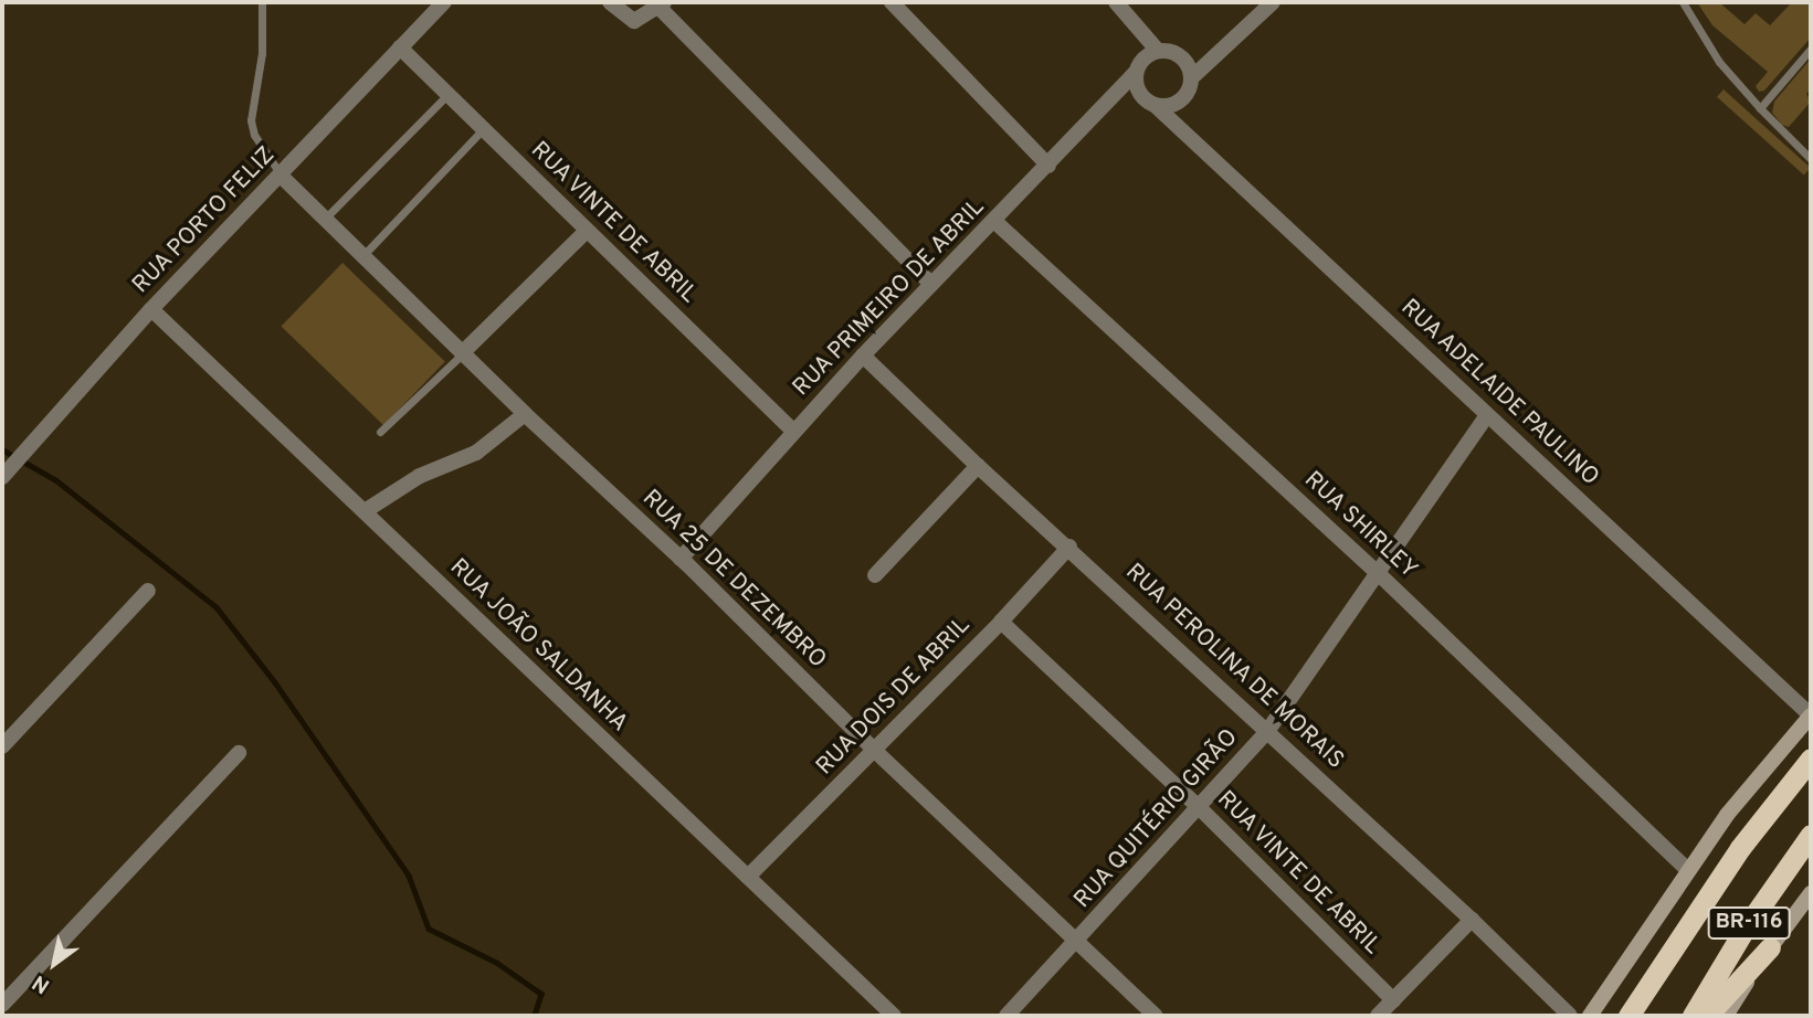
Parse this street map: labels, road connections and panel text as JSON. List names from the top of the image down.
{
  "streets": {
    "highway": ["BR-116"],
    "street": [
      "RUA PORTO FELIZ",
      "RUA VINTE DE ABRIL",
      "RUA PRIMEIRO DE ABRIL",
      "RUA ADELAIDE PAULINO",
      "RUA SHIRLEY",
      "RUA 25 DE DEZEMBRO",
      "RUA JOÃO SALDANHA",
      "RUA PEROLINA DE MORAIS",
      "RUA DOIS DE ABRIL",
      "RUA QUITÉRIO GIRÃO"
    ]
  },
  "crossings": [
    ["RUA PORTO FELIZ", "RUA VINTE DE ABRIL"],
    ["RUA PORTO FELIZ", "RUA 25 DE DEZEMBRO"],
    ["RUA PORTO FELIZ", "RUA JOÃO SALDANHA"],
    ["RUA VINTE DE ABRIL", "RUA PRIMEIRO DE ABRIL"],
    ["RUA VINTE DE ABRIL", "RUA DOIS DE ABRIL"],
    ["RUA VINTE DE ABRIL", "RUA QUITÉRIO GIRÃO"],
    ["RUA PRIMEIRO DE ABRIL", "RUA ADELAIDE PAULINO"],
    ["RUA PRIMEIRO DE ABRIL", "RUA SHIRLEY"],
    ["RUA PRIMEIRO DE ABRIL", "RUA 25 DE DEZEMBRO"],
    ["RUA PRIMEIRO DE ABRIL", "RUA PEROLINA DE MORAIS"],
    ["RUA ADELAIDE PAULINO", "RUA QUITÉRIO GIRÃO"],
    ["RUA SHIRLEY", "RUA QUITÉRIO GIRÃO"],
    ["RUA 25 DE DEZEMBRO", "RUA DOIS DE ABRIL"],
    ["RUA 25 DE DEZEMBRO", "RUA QUITÉRIO GIRÃO"],
    ["RUA JOÃO SALDANHA", "RUA DOIS DE ABRIL"],
    ["RUA PEROLINA DE MORAIS", "RUA DOIS DE ABRIL"],
    ["RUA PEROLINA DE MORAIS", "RUA QUITÉRIO GIRÃO"]
  ],
  "north": "bottom left"
}
